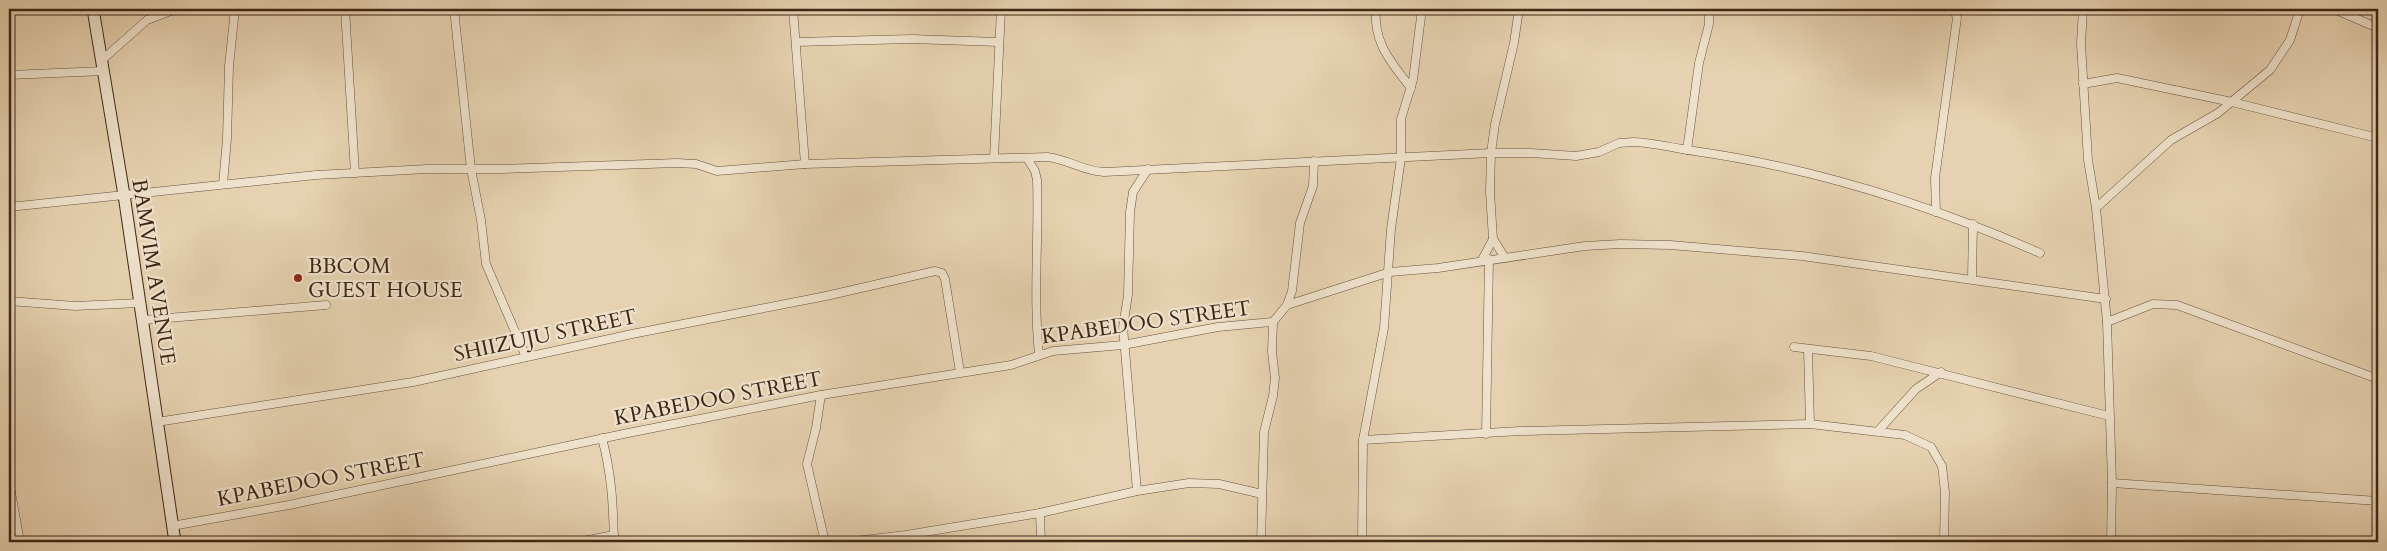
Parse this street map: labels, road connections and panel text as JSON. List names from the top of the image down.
{
  "streets": {
    "street": ["BAMVIM AVENUE", "KPABEDOO STREET", "SHIIZUJU STREET"]
  },
  "crossings": [
    ["BAMVIM AVENUE", "KPABEDOO STREET"],
    ["BAMVIM AVENUE", "SHIIZUJU STREET"],
    ["KPABEDOO STREET", "SHIIZUJU STREET"]
  ],
  "places": ["BBCOM GUEST HOUSE"]
}
